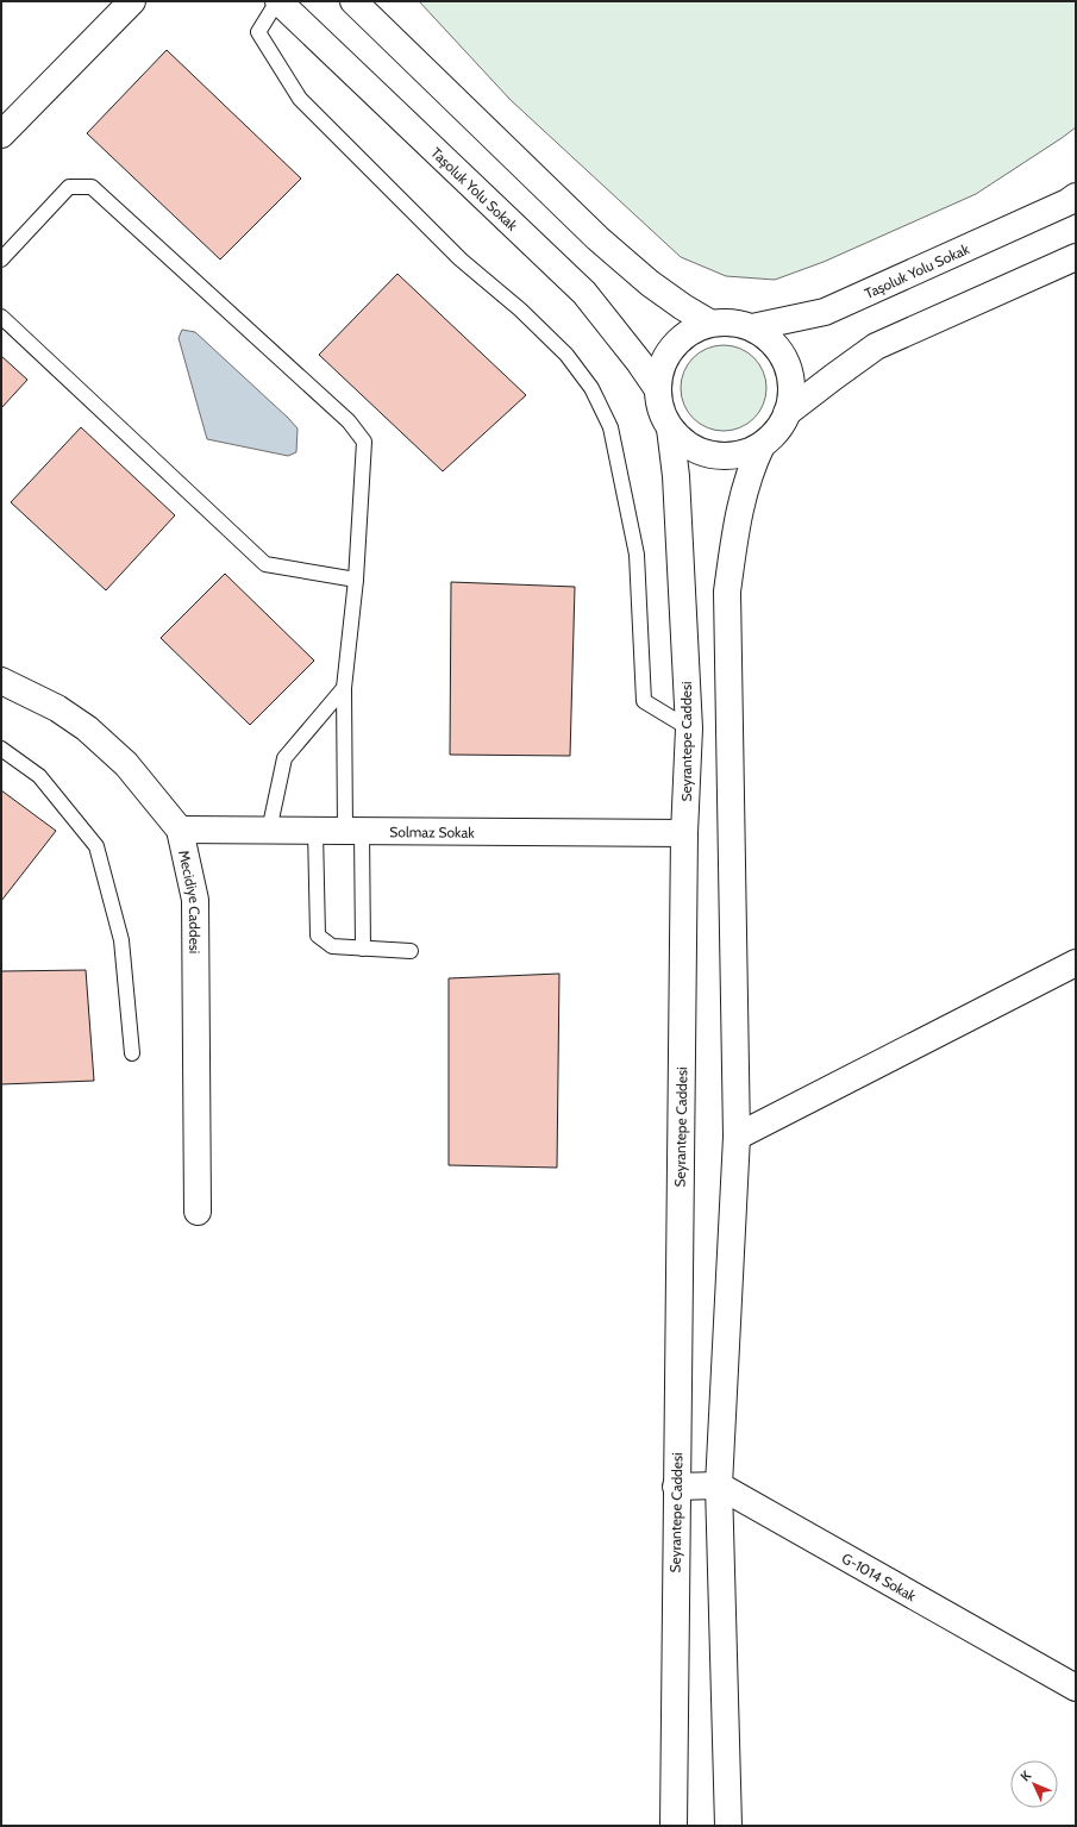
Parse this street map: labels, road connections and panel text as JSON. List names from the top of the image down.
{
  "streets": {
    "main road": [
      "Taşoluk Yolu Sokak",
      "Seyrantepe Caddesi",
      "Solmaz Sokak",
      "Mecidiye Caddesi",
      "G-1014 Sokak"
    ]
  },
  "crossings": [
    ["Taşoluk Yolu Sokak", "Seyrantepe Caddesi"],
    ["Seyrantepe Caddesi", "Solmaz Sokak"],
    ["Seyrantepe Caddesi", "G-1014 Sokak"],
    ["Solmaz Sokak", "Mecidiye Caddesi"]
  ],
  "north": "top left"
}
